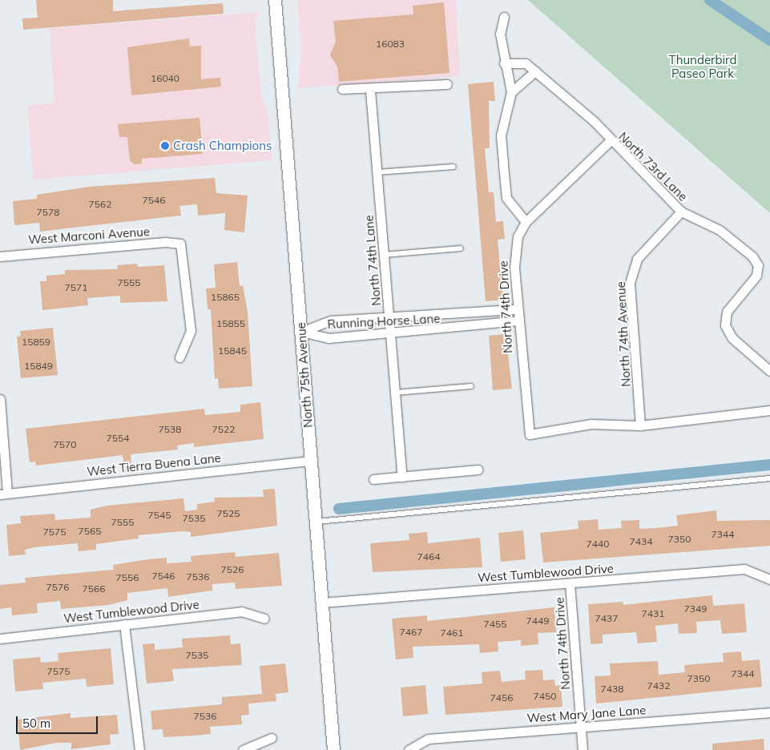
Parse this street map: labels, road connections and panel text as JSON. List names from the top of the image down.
{
  "streets": {
    "main road": ["North 75th Avenue"],
    "street": [
      "North 73rd Lane",
      "West Marconi Avenue",
      "North 74th Lane",
      "North 74th Drive",
      "Running Horse Lane",
      "North 74th Avenue",
      "West Tierra Buena Lane",
      "West Tumblewood Drive",
      "West Mary Jane Lane"
    ]
  },
  "crossings": [
    ["North 73rd Lane", "North 74th Avenue"],
    ["North 74th Lane", "Running Horse Lane"],
    ["North 74th Drive", "Running Horse Lane"],
    ["North 74th Drive", "North 74th Avenue"],
    ["North 74th Drive", "West Tumblewood Drive"],
    ["North 74th Drive", "West Mary Jane Lane"],
    ["Running Horse Lane", "North 75th Avenue"],
    ["North 75th Avenue", "West Tierra Buena Lane"],
    ["North 75th Avenue", "West Tumblewood Drive"]
  ],
  "parks": ["Thunderbird Paseo Park"],
  "places": ["Crash Champions"],
  "house_numbers": [
    "16083",
    "16040",
    "7546",
    "7562",
    "7578",
    "7555",
    "7571",
    "15865",
    "15855",
    "15859",
    "15845",
    "15849",
    "7538",
    "7522",
    "7554",
    "7570",
    "7525",
    "7545",
    "7535",
    "7555",
    "7565",
    "7575",
    "7344",
    "7350",
    "7434",
    "7440",
    "7464",
    "7526",
    "7546",
    "7536",
    "7556",
    "7576",
    "7566",
    "7349",
    "7431",
    "7437",
    "7449",
    "7455",
    "7467",
    "7461",
    "7535",
    "7575",
    "7344",
    "7350",
    "7432",
    "7438",
    "7450",
    "7456",
    "7536"
  ],
  "scale_bar": "50 m"
}
